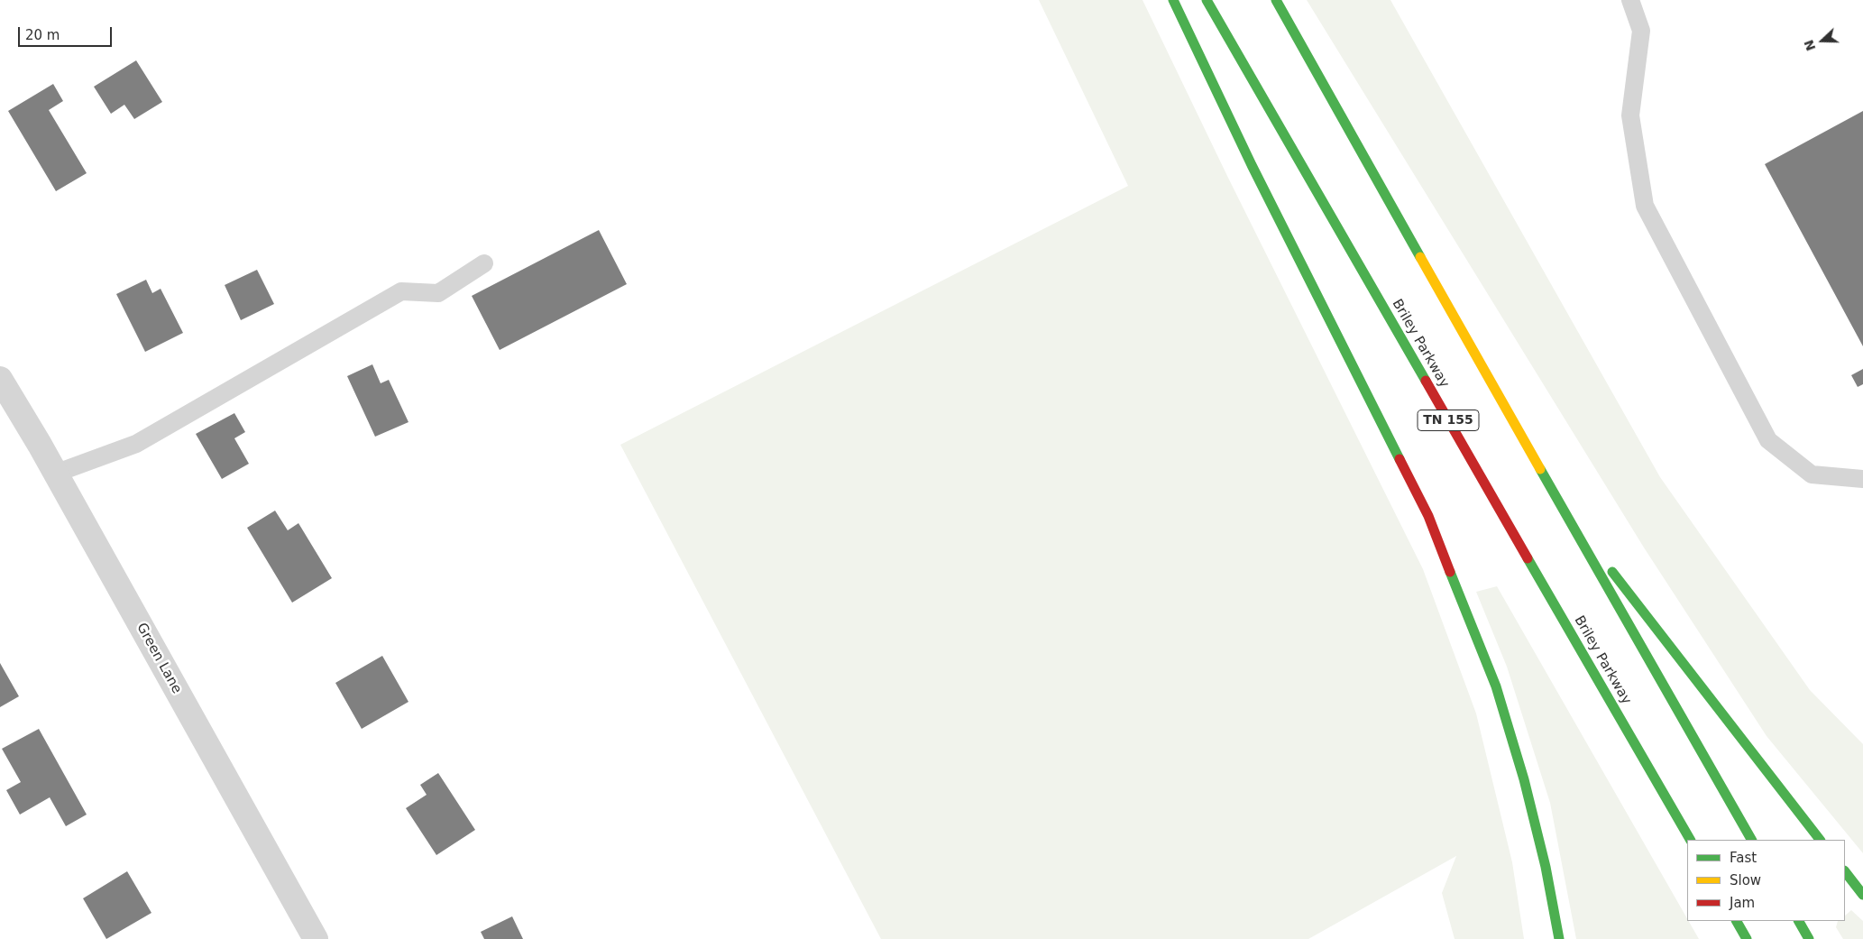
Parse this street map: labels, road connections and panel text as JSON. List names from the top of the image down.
{
  "streets": {
    "highway": ["Briley Parkway", "TN 155"],
    "street": ["Green Lane"]
  },
  "legend": ["Fast", "Slow", "Jam"],
  "scale_bar": "20 m",
  "north": "left"
}
